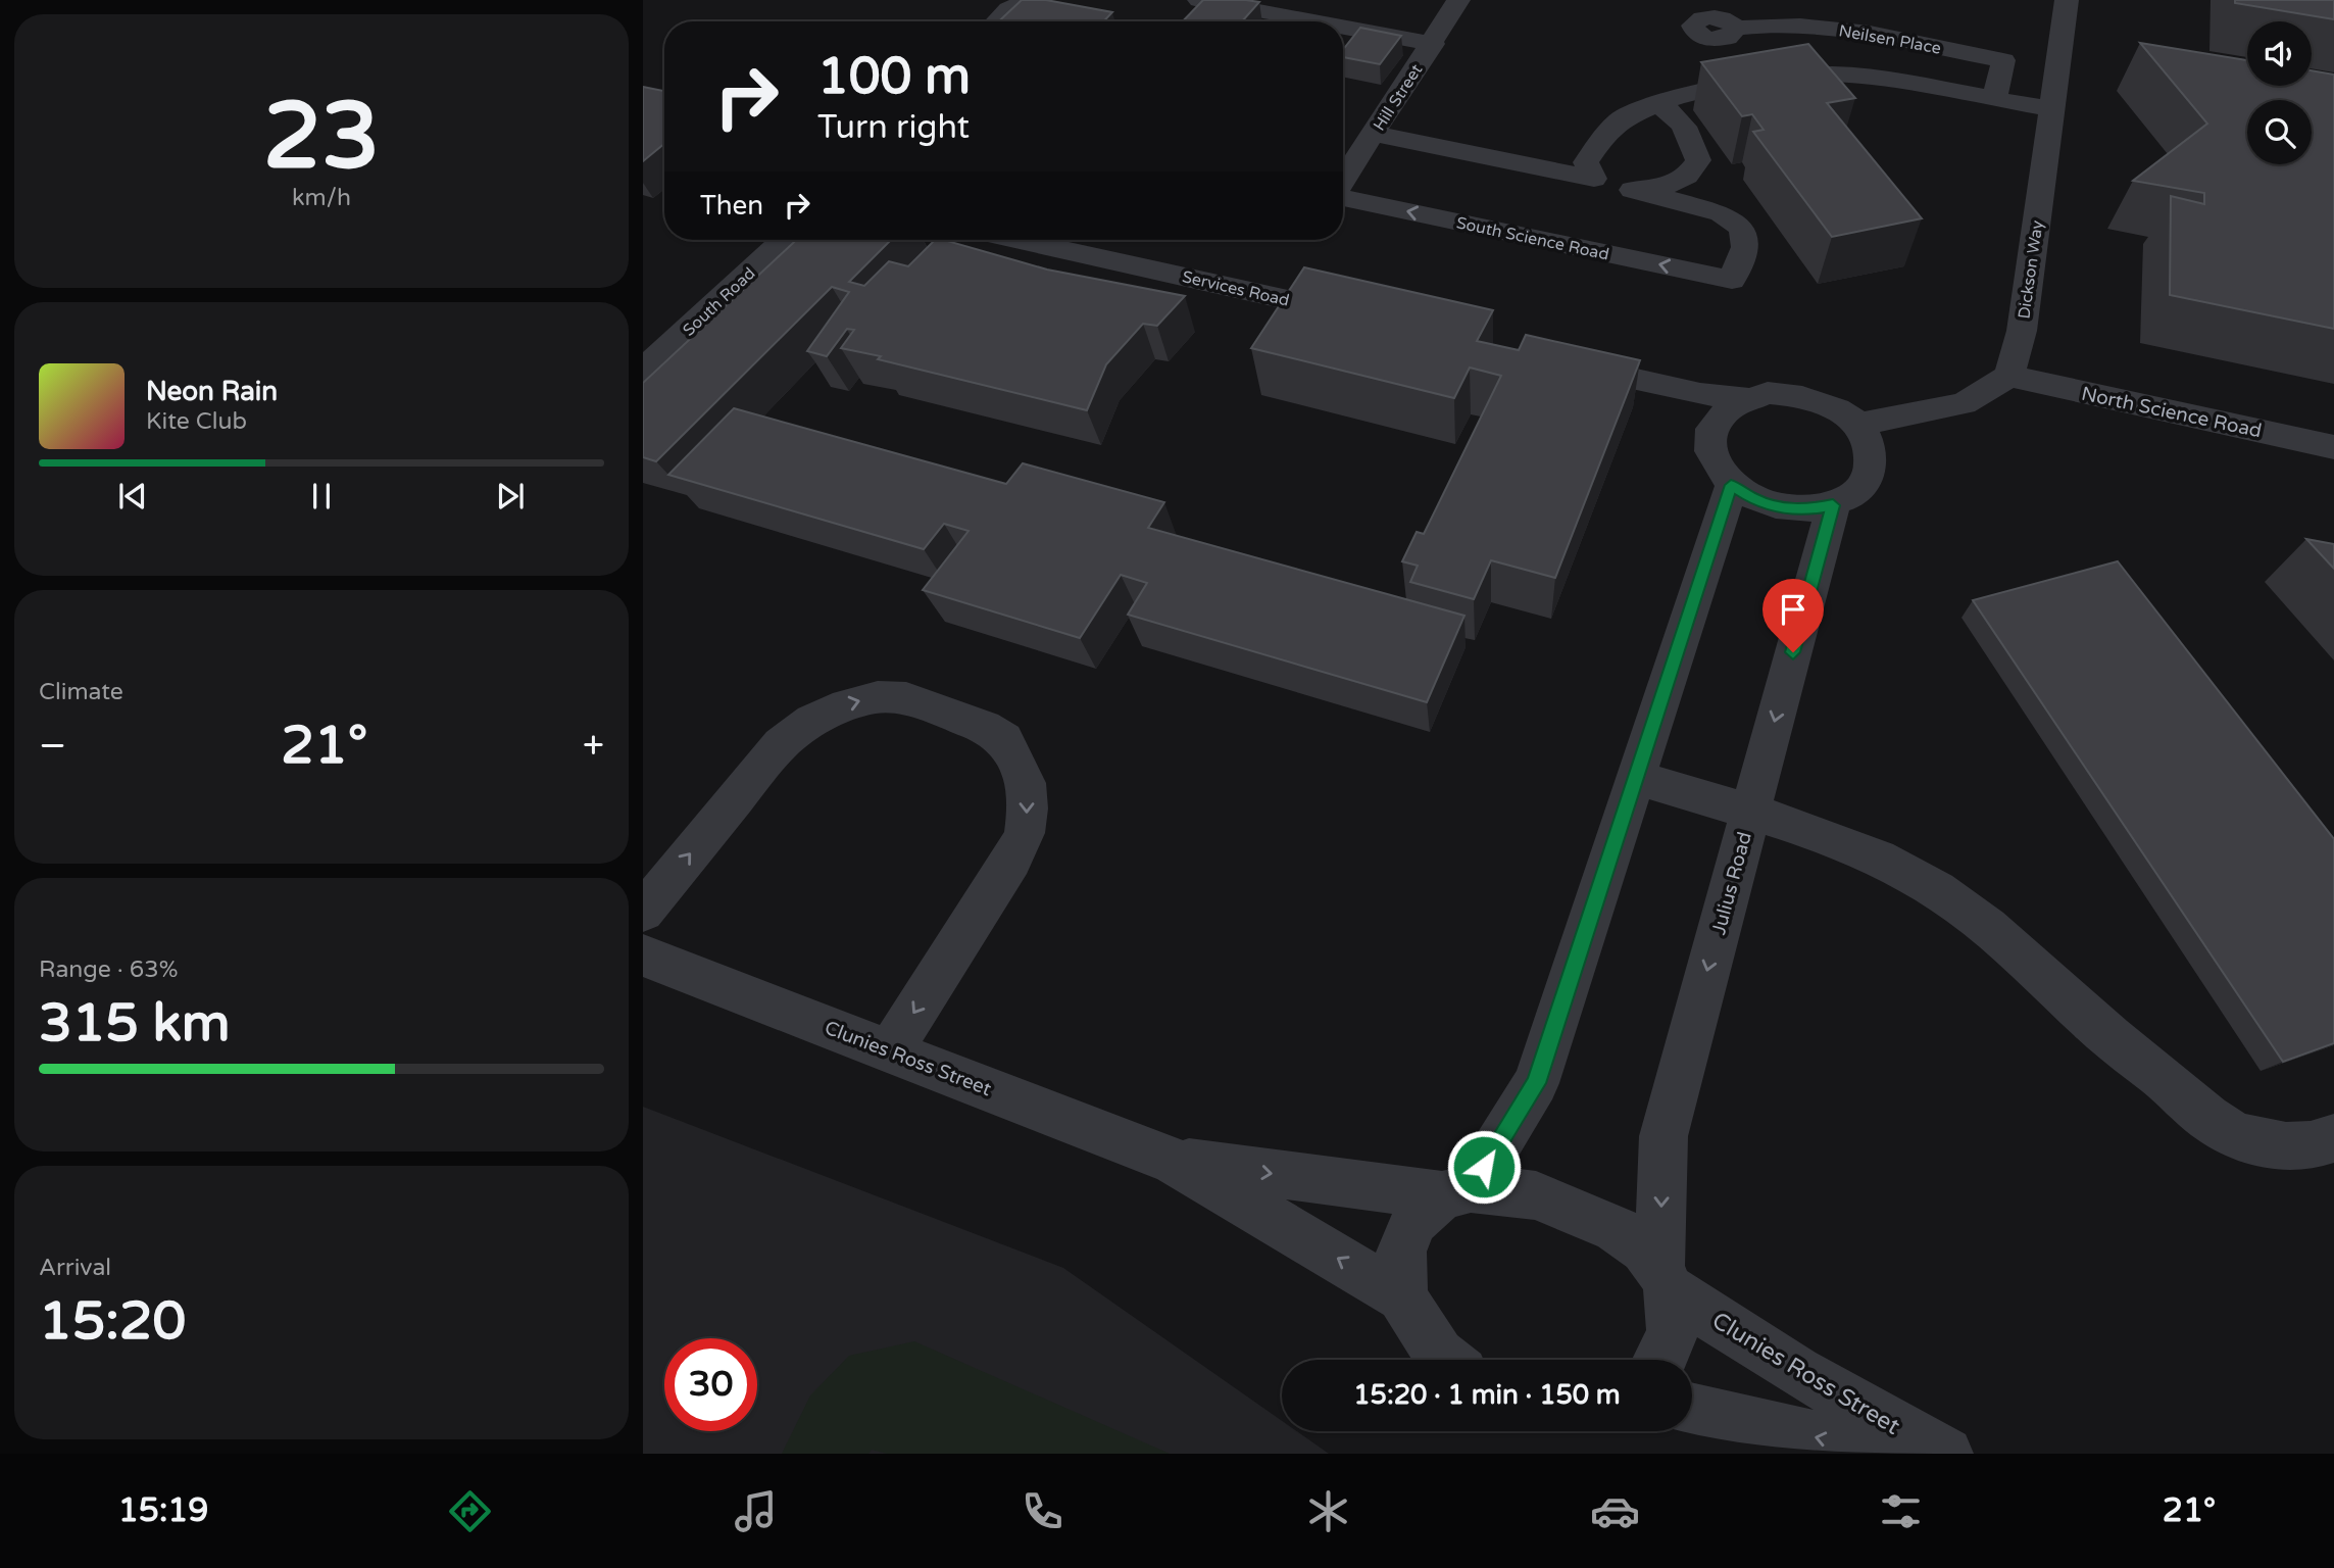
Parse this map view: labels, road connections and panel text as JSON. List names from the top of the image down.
{
  "streets": {
    "street": [
      "Neilsen Place",
      "Hill Street",
      "South Science Road",
      "Dickson Way",
      "Services Road",
      "South Road",
      "North Science Road",
      "Julius Road",
      "Clunies Ross Street"
    ]
  },
  "crossings": [
    ["Dickson Way", "North Science Road"],
    ["Julius Road", "Clunies Ross Street"]
  ],
  "page": {
    "tile": [
      ["23", "km/h"],
      "Climate",
      ["Range · 63%", "315 km"],
      ["Arrival", "15:20"]
    ],
    "turn": ["100 m", "Turn right"],
    "then": "Then",
    "song": ["Neon Rain", "Kite Club"],
    "heat": ["−", "21°", "+"],
    "limit": "30",
    "trip": "15:20 · 1 min · 150 m",
    "tabs": ["15:19", "21°"]
  }
}
